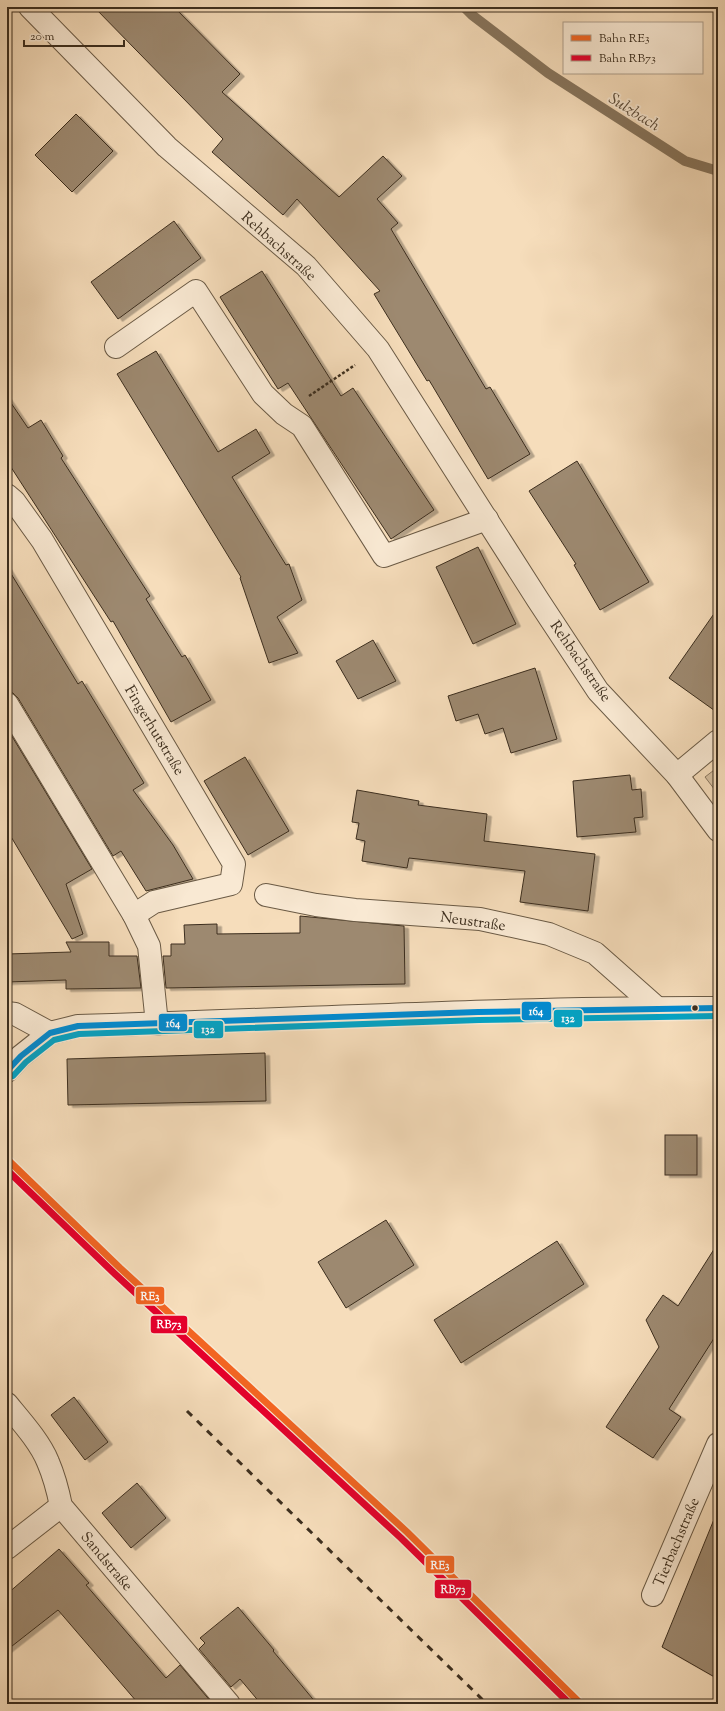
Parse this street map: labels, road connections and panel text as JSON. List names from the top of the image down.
{
  "streets": {
    "street": [
      "Rehbachstraße",
      "Fingerhutstraße",
      "Neustraße",
      "Tierbachstraße",
      "Sandstraße"
    ]
  },
  "water": ["Sulzbach"],
  "lines": [
    "transit line 164",
    "transit line 132",
    "rail line RE3",
    "rail line RB73"
  ],
  "legend": ["Bahn RE3", "Bahn RB73"],
  "scale_bar": "20 m"
}
